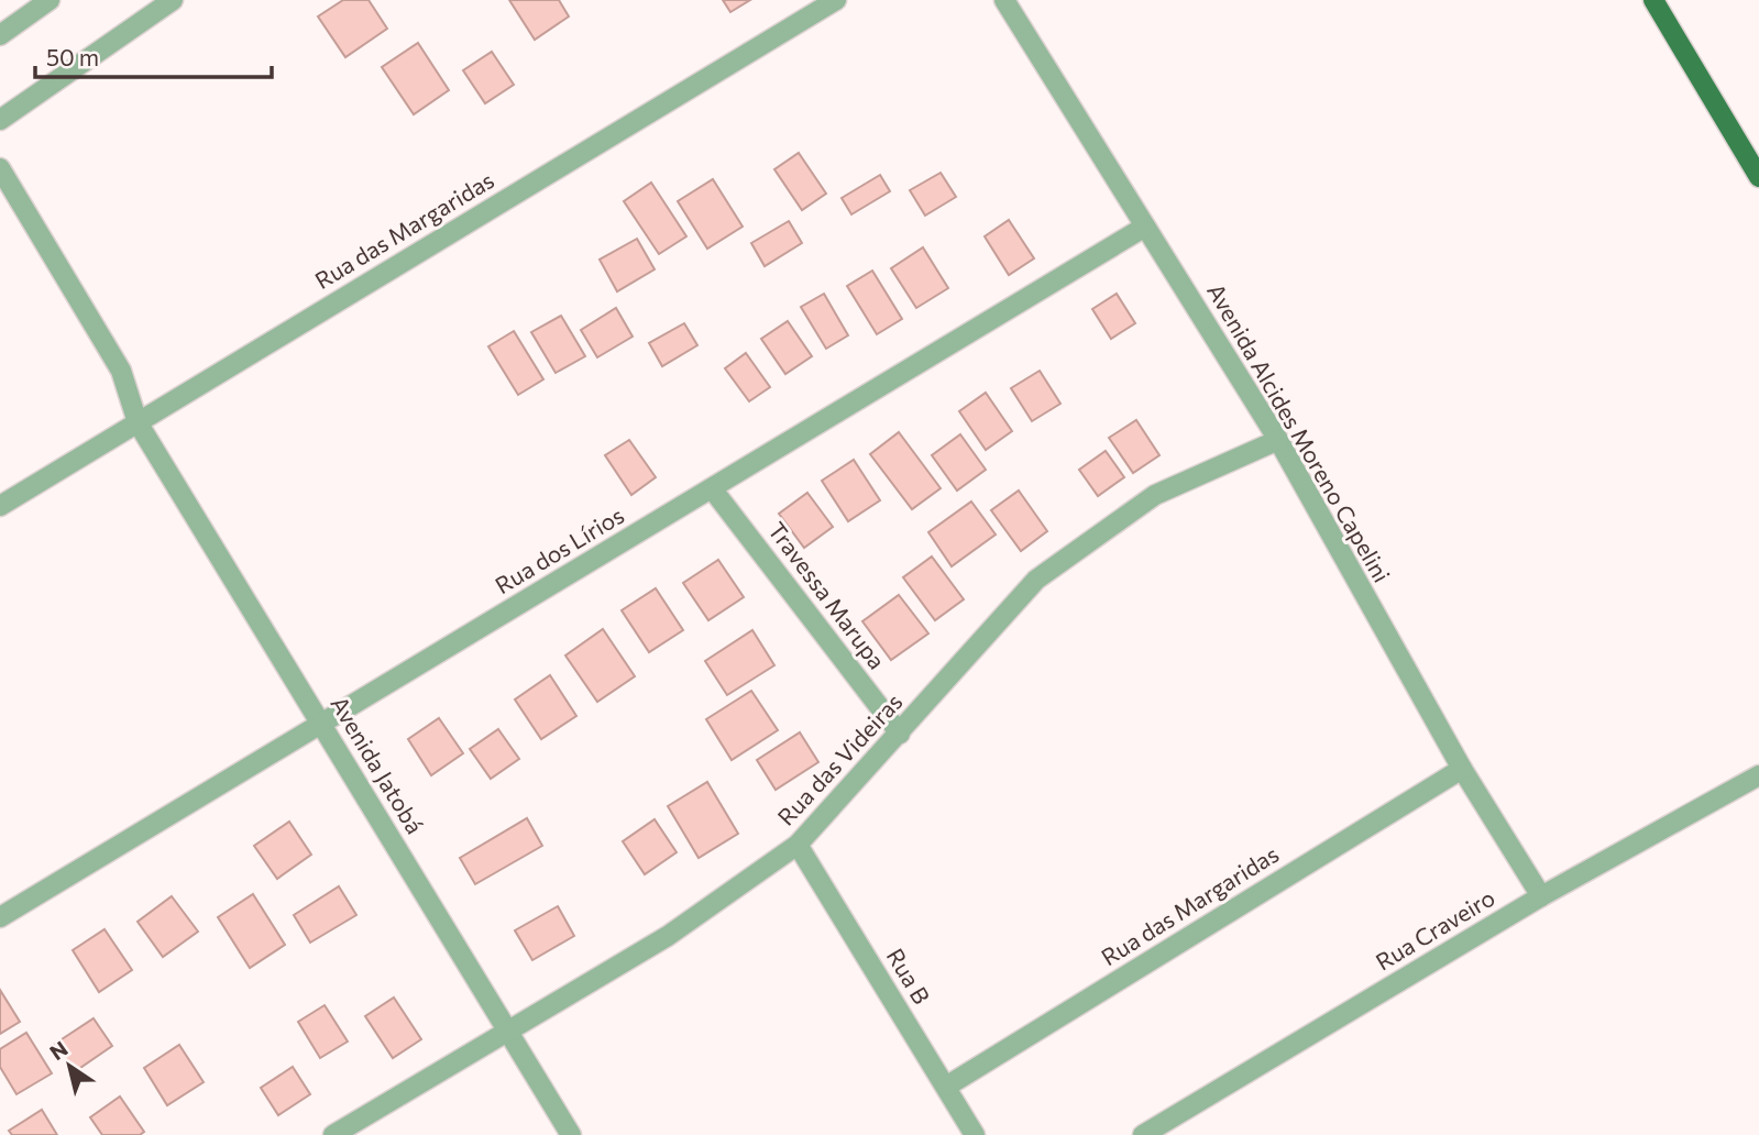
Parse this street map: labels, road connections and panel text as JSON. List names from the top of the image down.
{
  "streets": {
    "street": [
      "Rua das Margaridas",
      "Avenida Alcides Moreno Capelini",
      "Rua dos Lírios",
      "Travessa Marupa",
      "Rua das Videiras",
      "Avenida Jatobá",
      "Rua Craveiro",
      "Rua B"
    ]
  },
  "crossings": [
    ["Rua das Margaridas", "Avenida Alcides Moreno Capelini"],
    ["Rua das Margaridas", "Avenida Jatobá"],
    ["Rua das Margaridas", "Rua B"],
    ["Avenida Alcides Moreno Capelini", "Rua dos Lírios"],
    ["Avenida Alcides Moreno Capelini", "Rua das Videiras"],
    ["Avenida Alcides Moreno Capelini", "Rua Craveiro"],
    ["Rua dos Lírios", "Travessa Marupa"],
    ["Rua dos Lírios", "Avenida Jatobá"],
    ["Travessa Marupa", "Rua das Videiras"],
    ["Rua das Videiras", "Avenida Jatobá"],
    ["Rua das Videiras", "Rua B"]
  ],
  "scale_bar": "50 m",
  "north": "top left"
}
